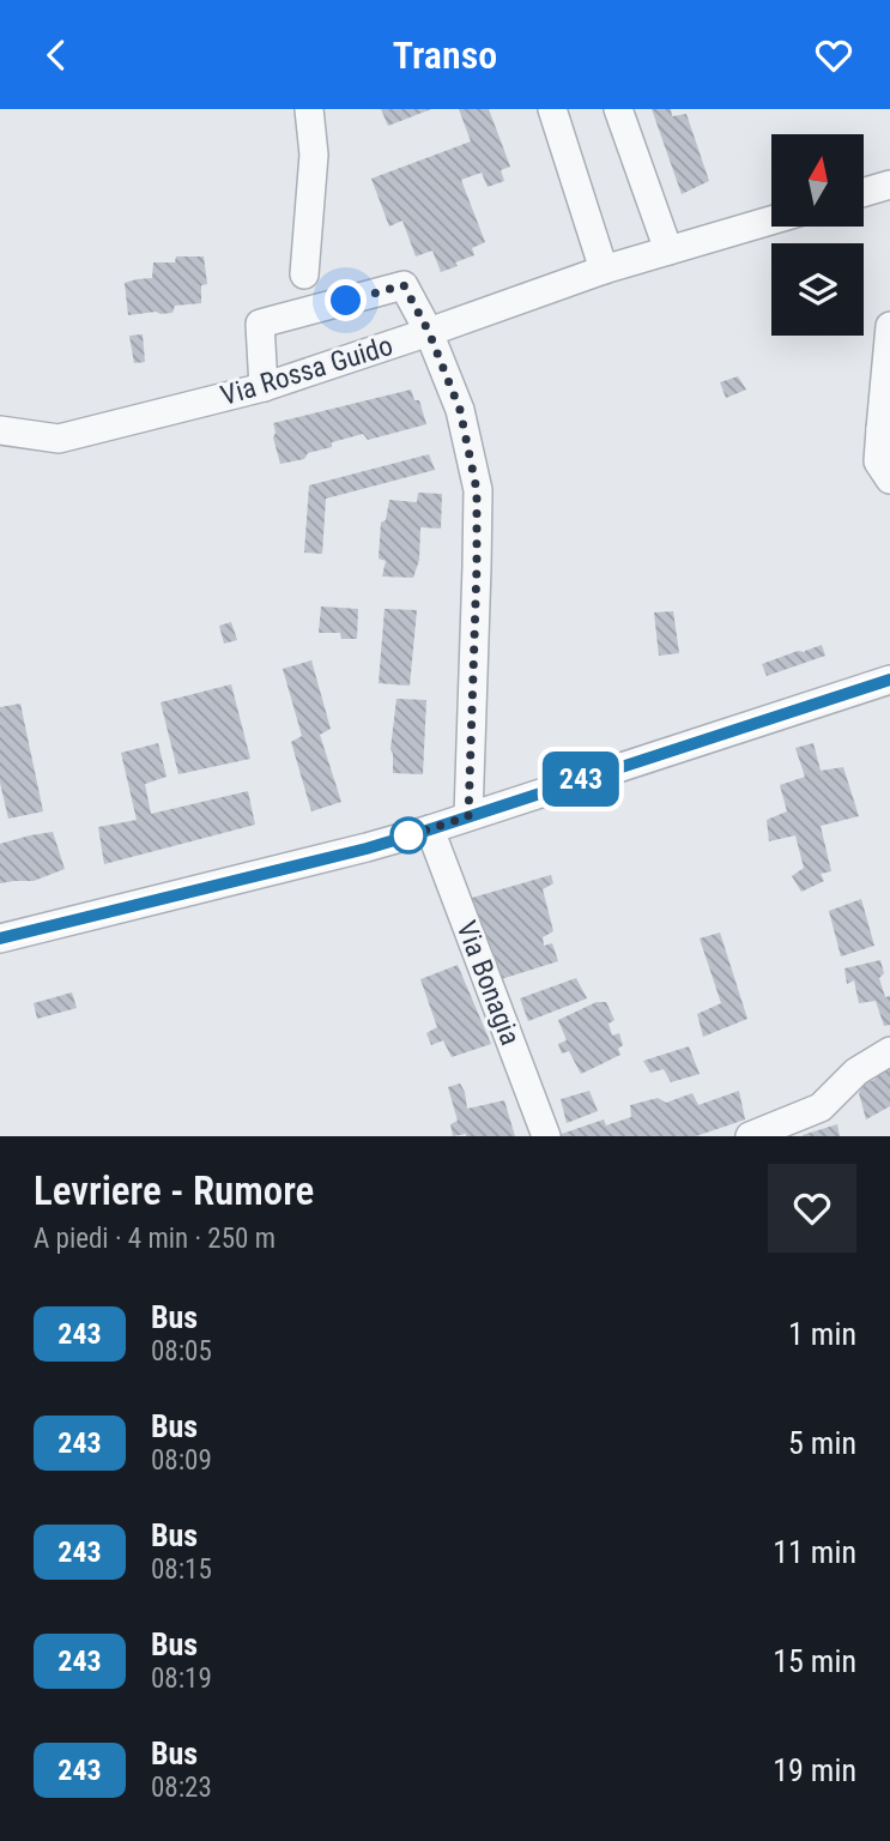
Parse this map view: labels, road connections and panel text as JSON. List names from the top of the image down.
{
  "streets": {
    "street": ["Via Rossa Guido", "Via Bonagia"]
  },
  "lines": ["bus line 243"],
  "north": "top",
  "page": {
    "header": "Transo",
    "on_map": "243",
    "heading": ["Levriere - Rumore", "A piedi · 4 min · 250 m"],
    "list": [
      {
        "mark": "243",
        "name": "Bus",
        "note": "08:05",
        "value": "1 min"
      },
      {
        "mark": "243",
        "name": "Bus",
        "note": "08:09",
        "value": "5 min"
      },
      {
        "mark": "243",
        "name": "Bus",
        "note": "08:15",
        "value": "11 min"
      },
      {
        "mark": "243",
        "name": "Bus",
        "note": "08:19",
        "value": "15 min"
      },
      {
        "mark": "243",
        "name": "Bus",
        "note": "08:23",
        "value": "19 min"
      }
    ]
  }
}
